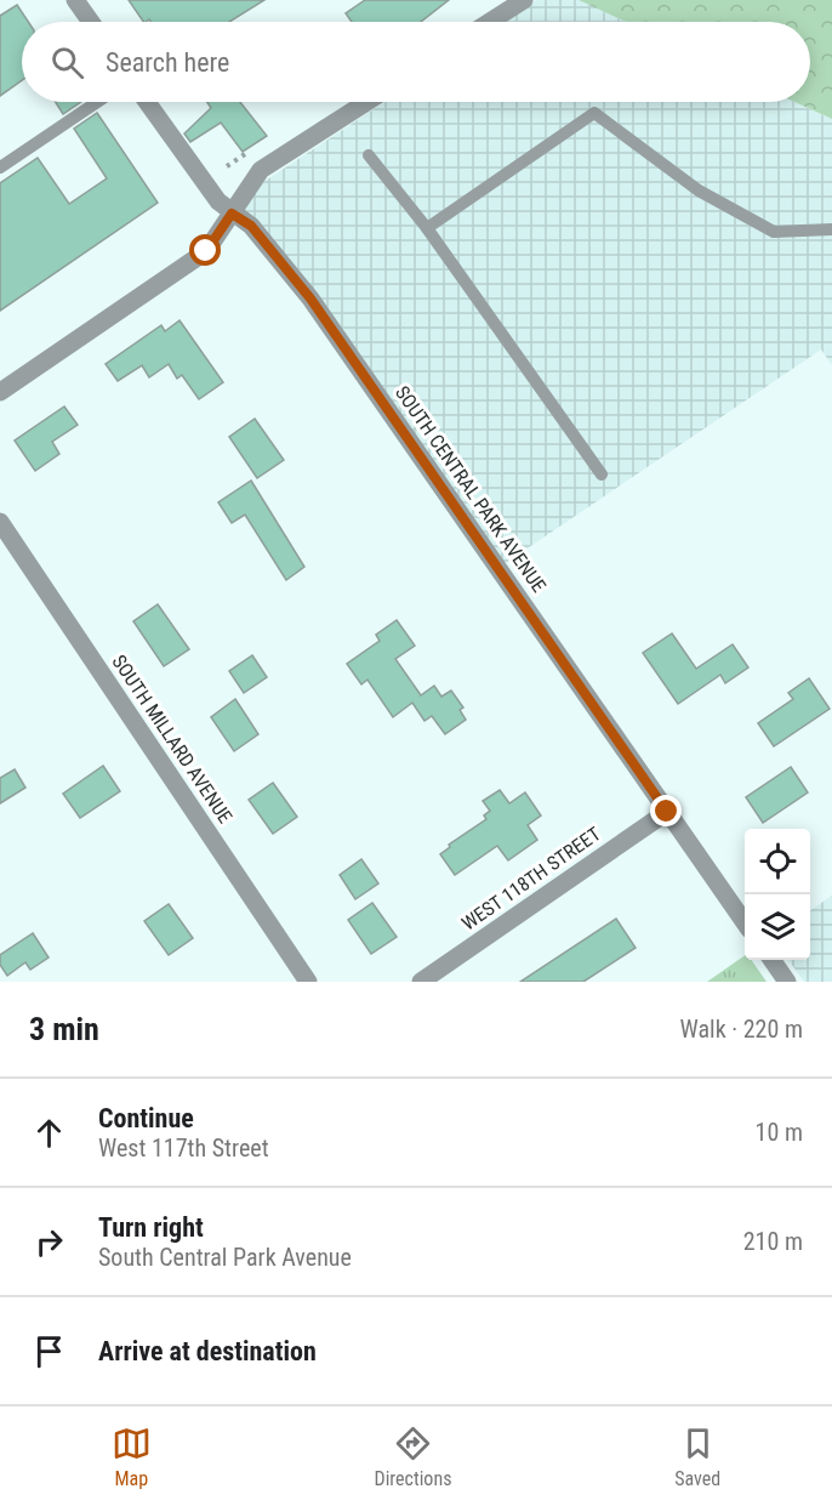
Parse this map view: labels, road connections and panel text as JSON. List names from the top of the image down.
{
  "streets": {
    "street": ["SOUTH CENTRAL PARK AVENUE", "SOUTH MILLARD AVENUE", "WEST 118TH STREET"]
  },
  "crossings": [
    ["SOUTH CENTRAL PARK AVENUE", "WEST 118TH STREET"]
  ],
  "page": {
    "search": "Search here",
    "heading": ["3 min", "Walk · 220 m"],
    "list": [
      ["Continue", "West 117th Street", "10 m"],
      ["Turn right", "South Central Park Avenue", "210 m"],
      "Arrive at destination"
    ],
    "nav": ["Map", "Directions", "Saved"]
  }
}
